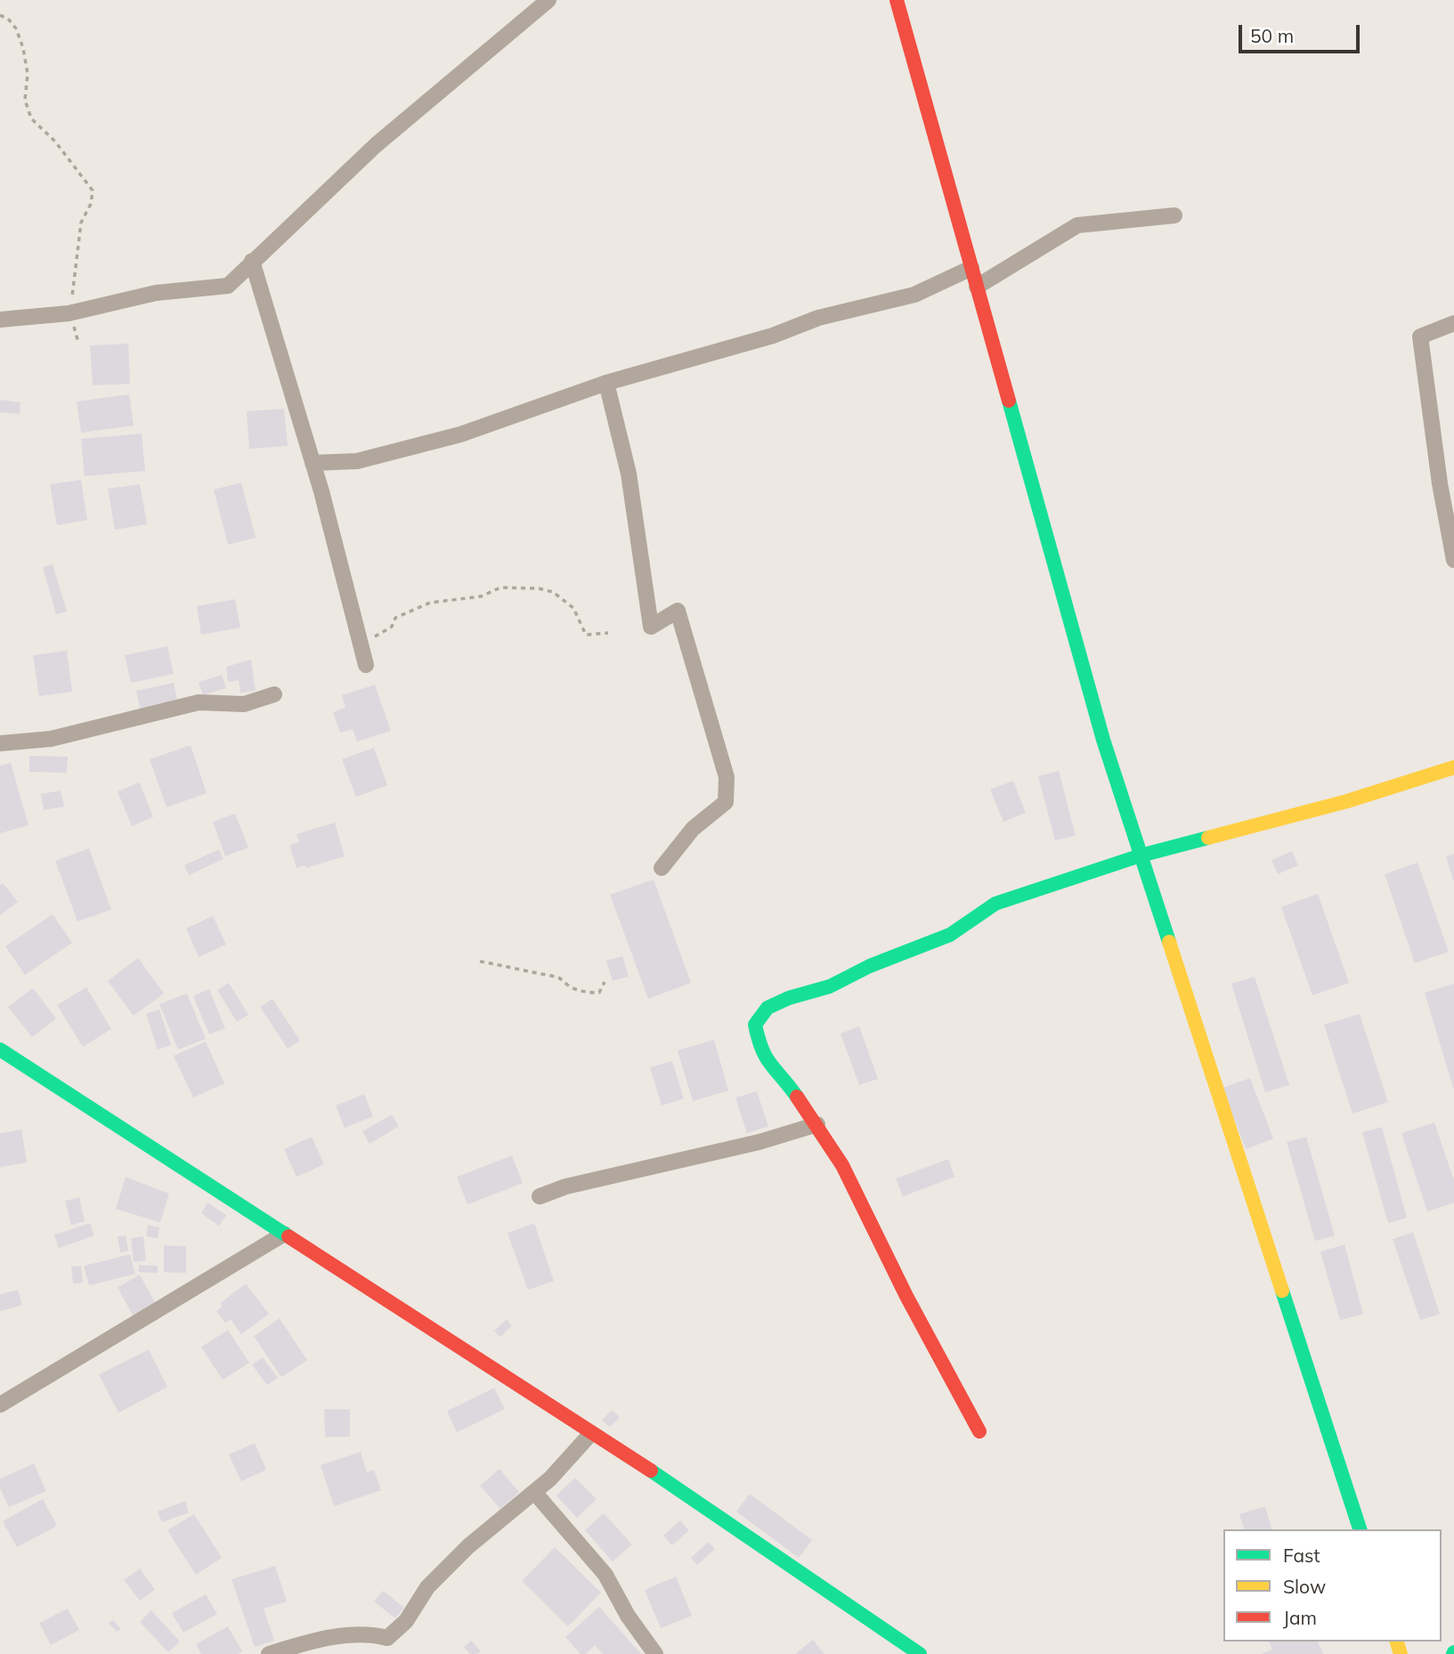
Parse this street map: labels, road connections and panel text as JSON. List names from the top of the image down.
{
  "legend": ["Fast", "Slow", "Jam"],
  "scale_bar": "50 m"
}
